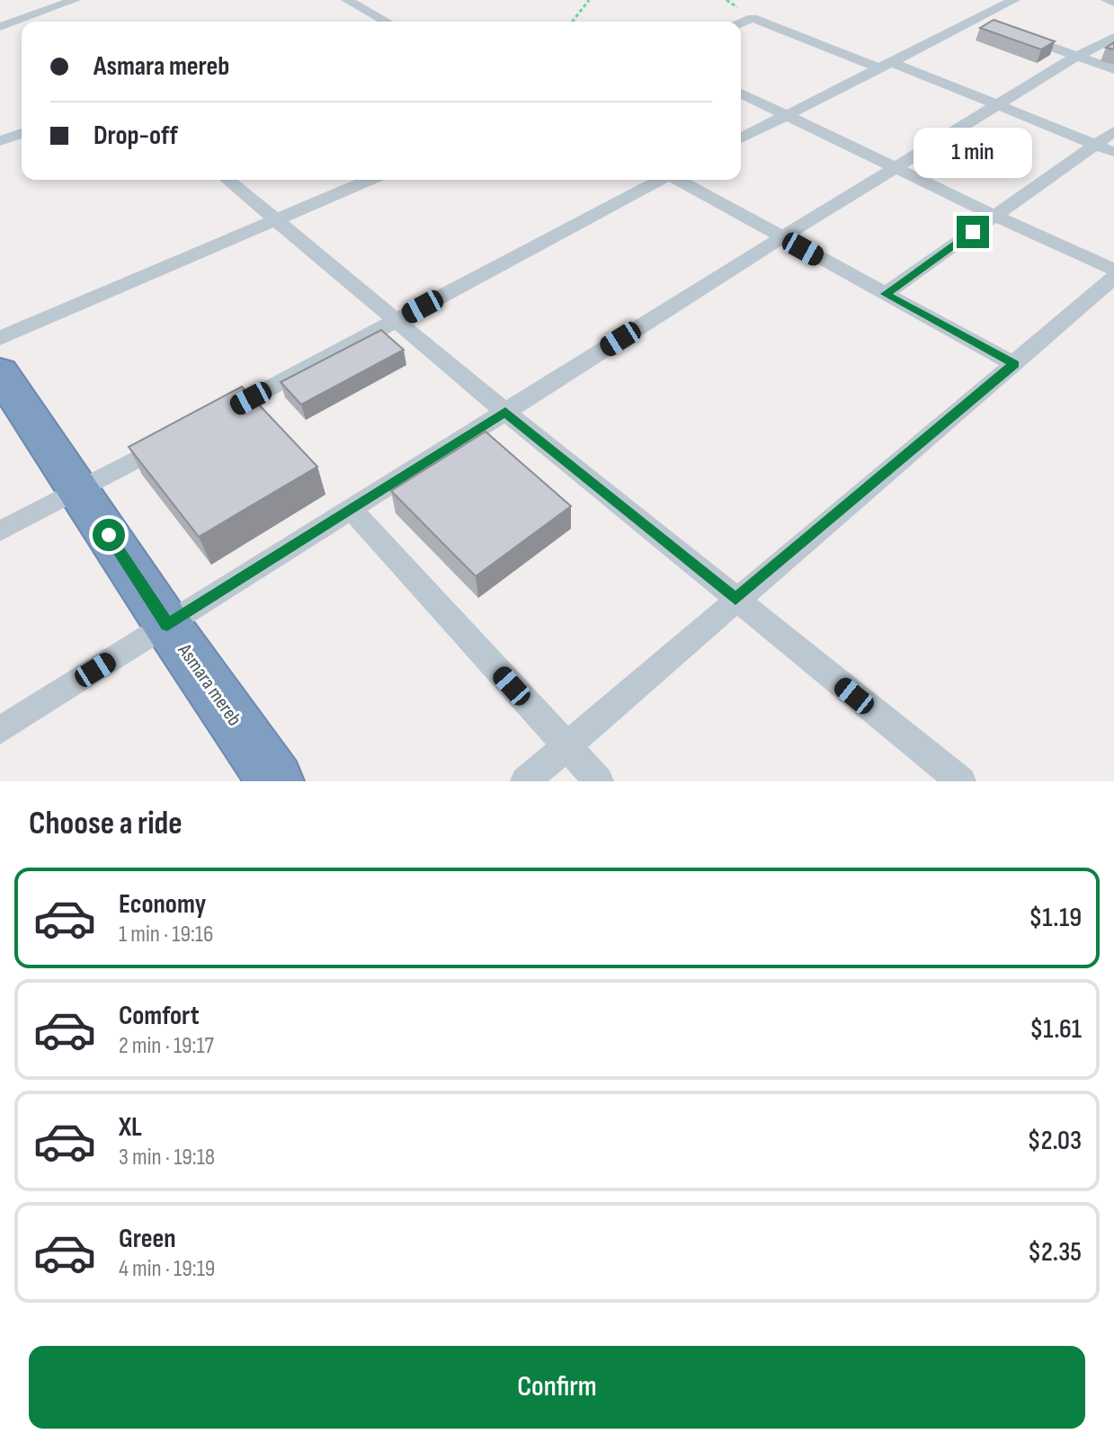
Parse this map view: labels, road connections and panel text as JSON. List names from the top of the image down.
{
  "streets": {
    "highway": ["Asmara mereb"]
  },
  "page": {
    "banner": ["Asmara mereb", "Drop-off"],
    "bubble": "1 min",
    "heading": "Choose a ride",
    "list": [
      {
        "name": "Economy",
        "note": "1 min · 19:16",
        "value": "$1.19"
      },
      {
        "name": "Comfort",
        "note": "2 min · 19:17",
        "value": "$1.61"
      },
      {
        "name": "XL",
        "note": "3 min · 19:18",
        "value": "$2.03"
      },
      {
        "name": "Green",
        "note": "4 min · 19:19",
        "value": "$2.35"
      }
    ],
    "buttons": "Confirm"
  }
}
